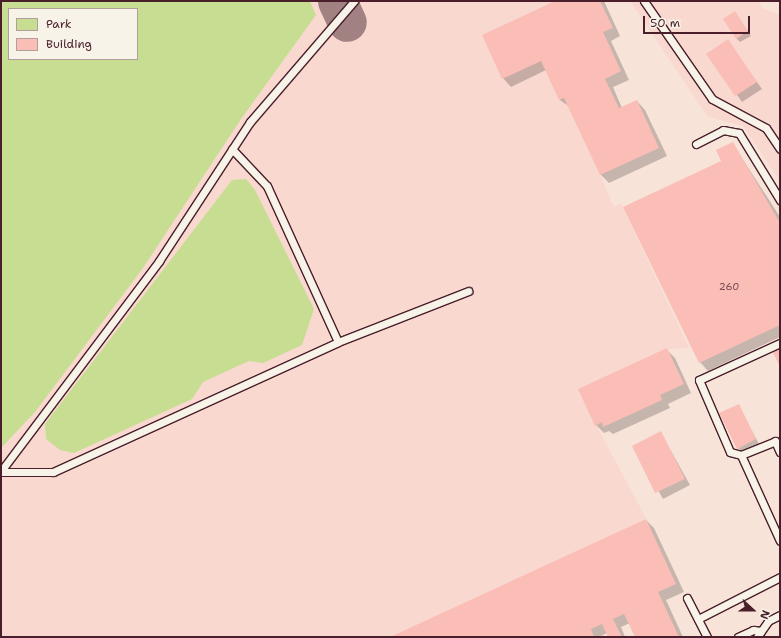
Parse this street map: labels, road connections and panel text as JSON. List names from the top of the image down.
{
  "house_numbers": ["260"],
  "legend": ["Park", "Building"],
  "scale_bar": "50 m",
  "north": "right"
}
